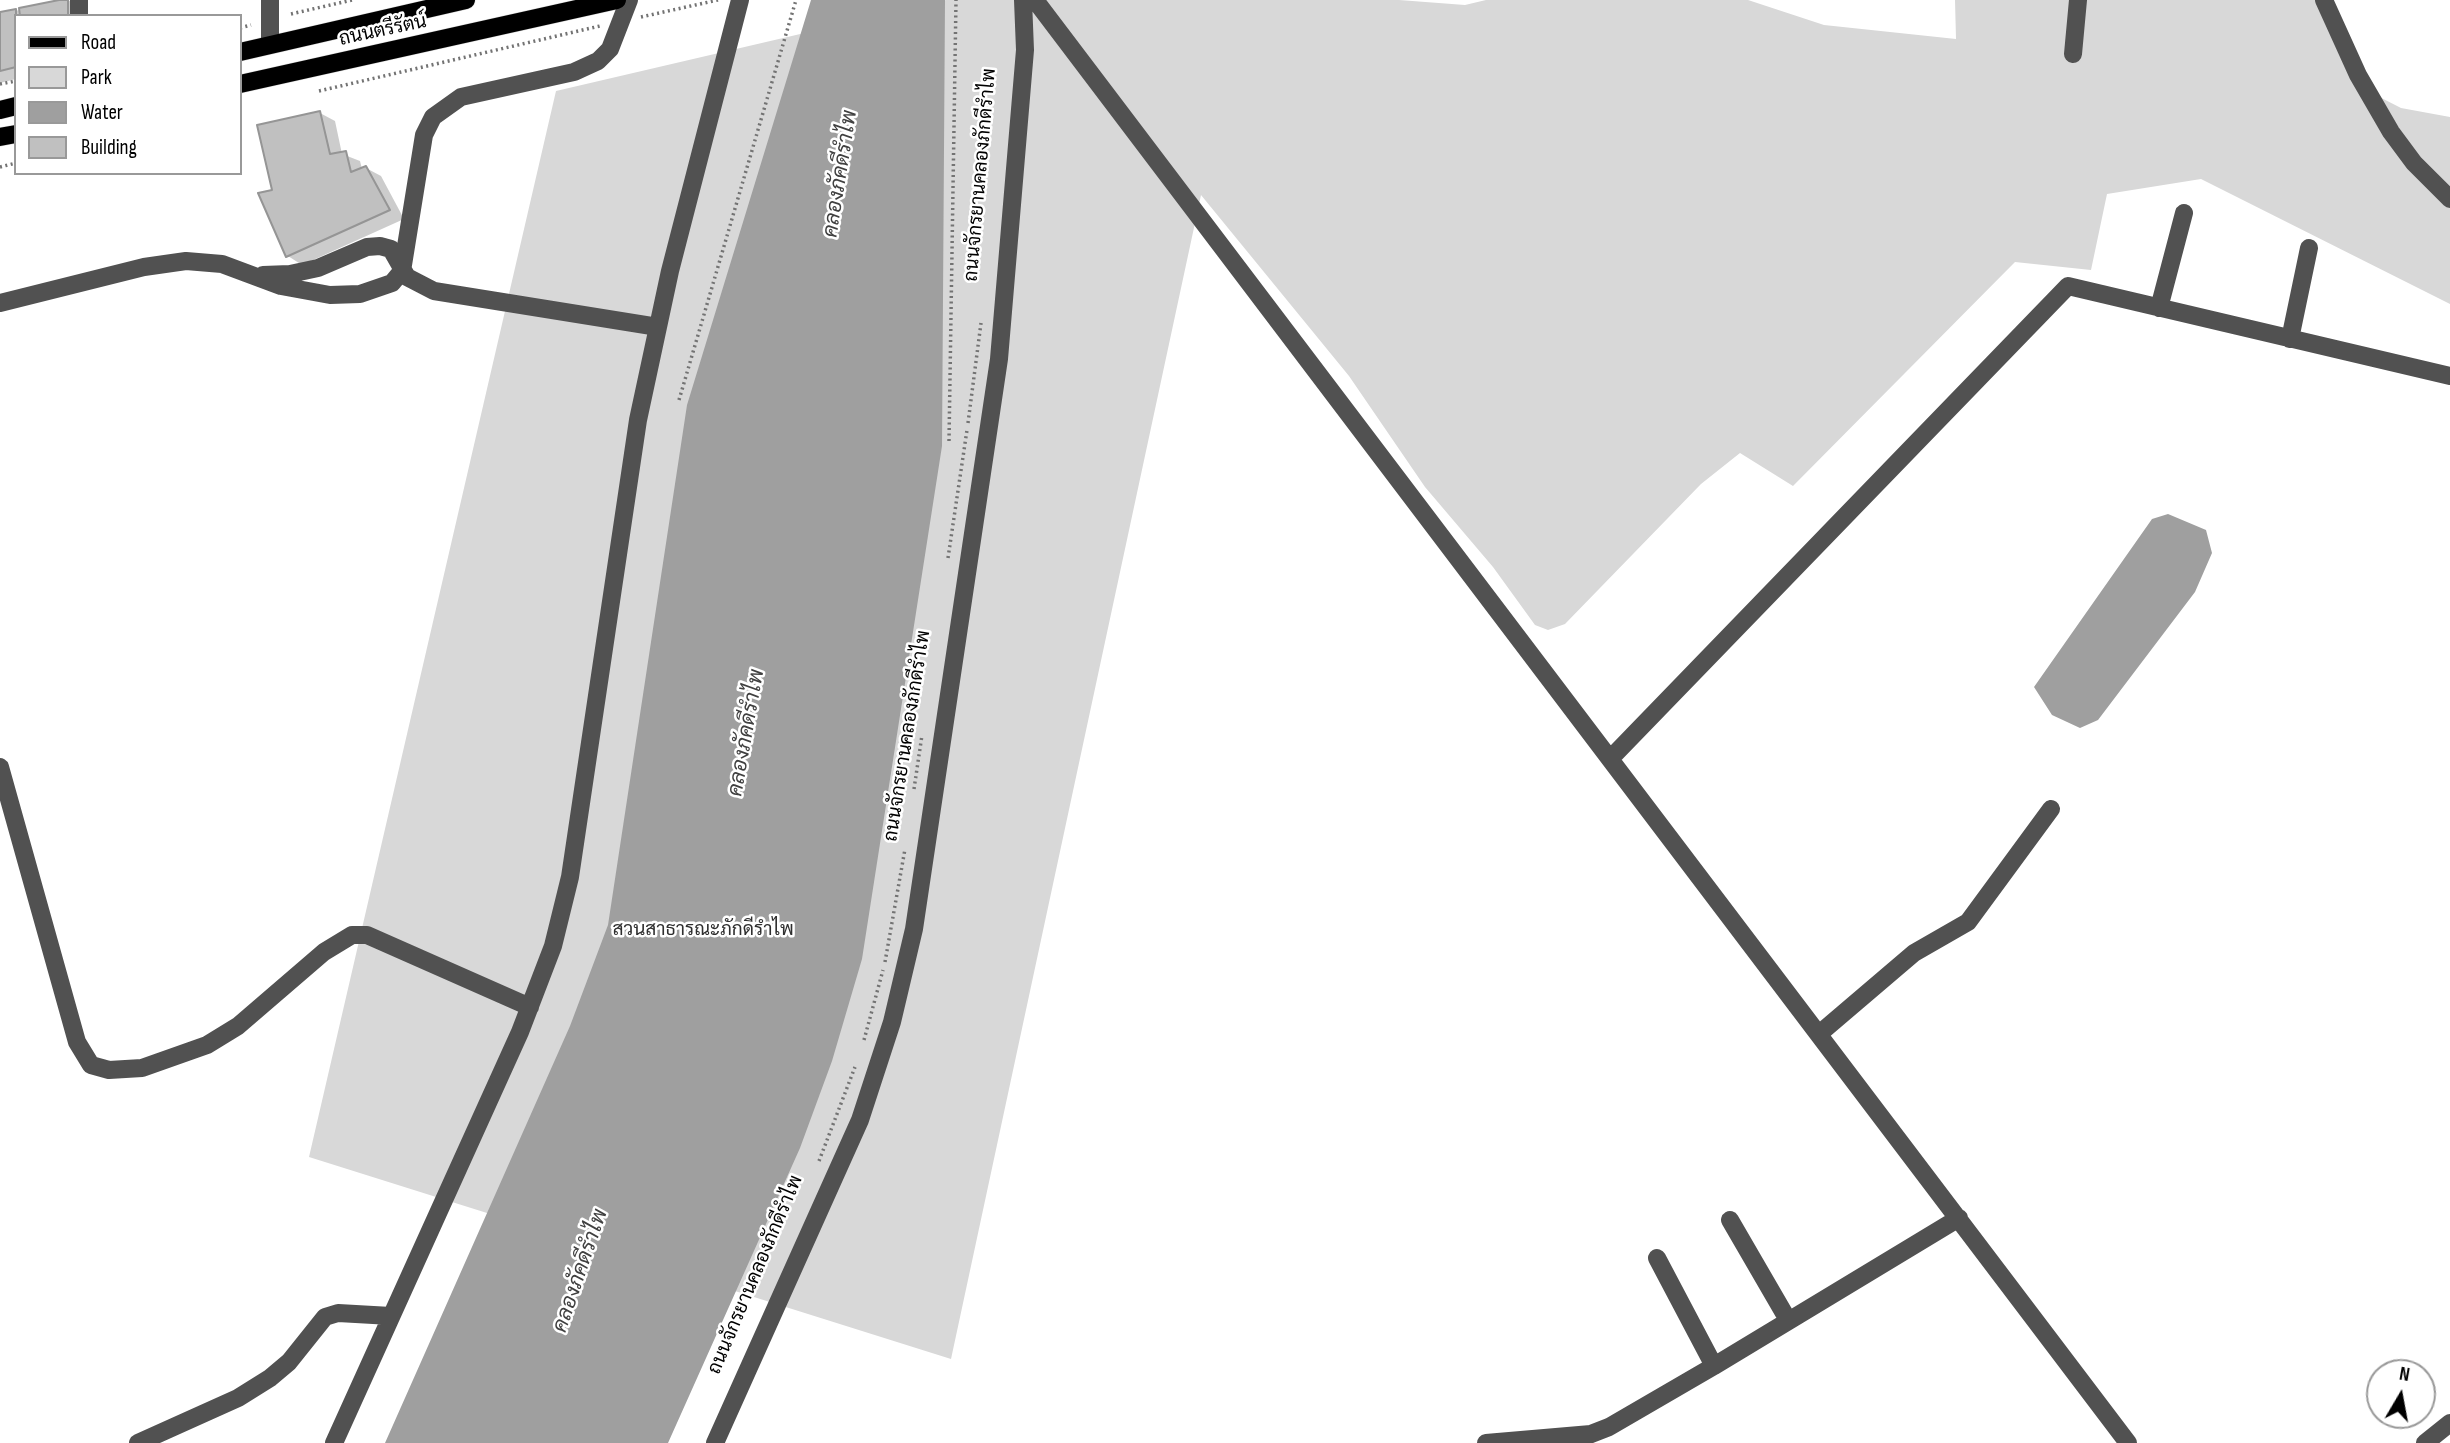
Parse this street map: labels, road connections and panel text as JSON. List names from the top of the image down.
{
  "streets": {
    "main road": ["ถนนตรีรัตน์"],
    "path": ["ถนนจักรยานคลองภักดีรำไพ"]
  },
  "water": ["คลองภัคดีรำไพ"],
  "parks": ["สวนสาธารณะภักดีรำไพ"],
  "legend": [
    "Road",
    "Park",
    "Water",
    "Building"
  ],
  "north": "top"
}
